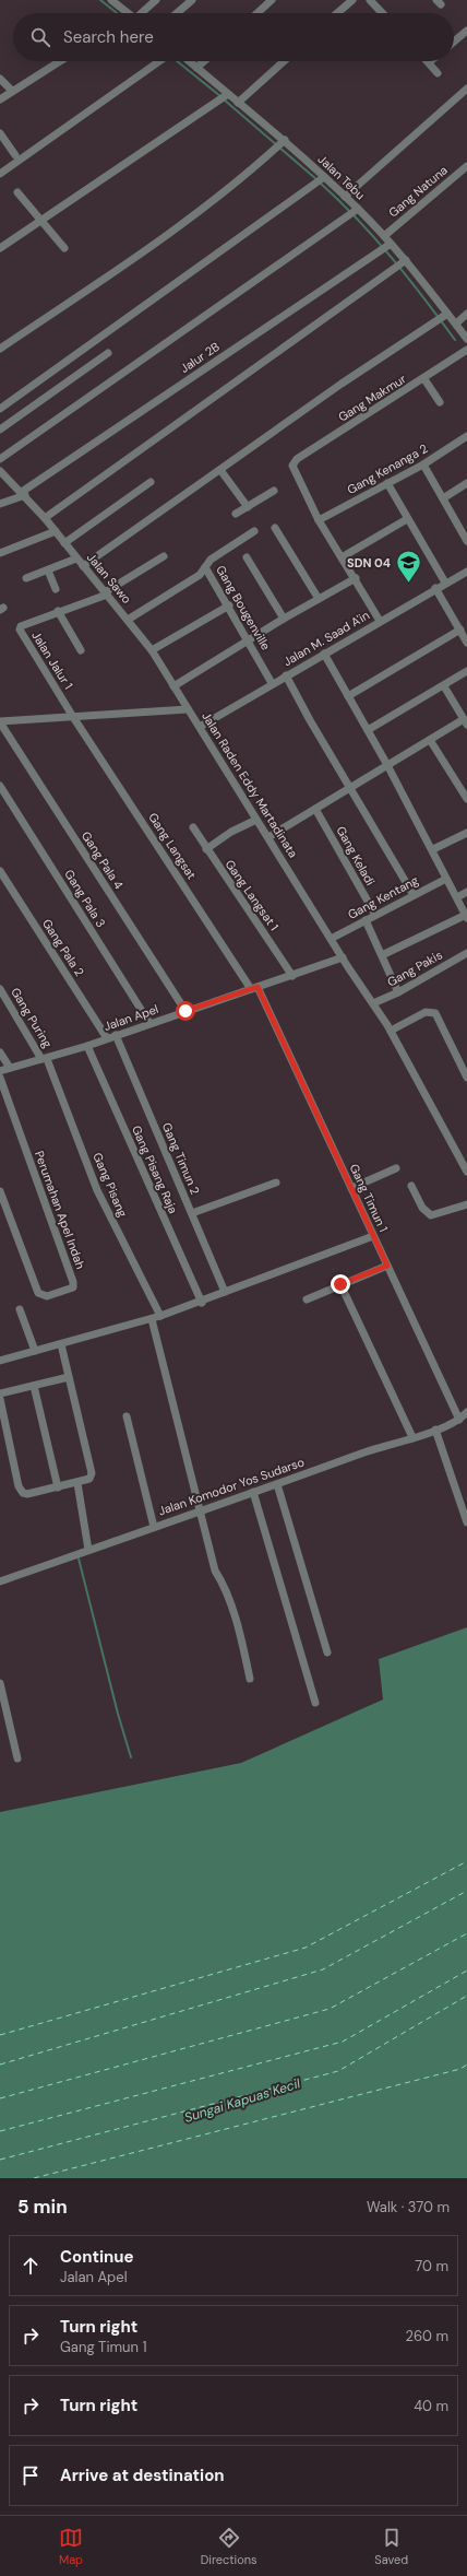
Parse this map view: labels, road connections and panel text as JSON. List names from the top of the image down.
{
  "streets": {
    "street": [
      "Jalan Tebu",
      "Gang Natuna",
      "Jalur 2B",
      "Gang Makmur",
      "Gang Kenanga 2",
      "Jalan Sawo",
      "Gang Bougenville",
      "Jalan M. Saad A'in",
      "Jalan Jalur 1",
      "Jalan Raden Eddy Martadinata",
      "Gang Langsat",
      "Gang Keladi",
      "Gang Pala 4",
      "Gang Langsat 1",
      "Gang Kentang",
      "Gang Pala 3",
      "Gang Pala 2",
      "Gang Pakis",
      "Gang Puring",
      "Jalan Apel",
      "Gang Timun 2",
      "Gang Pisang Raja",
      "Gang Pisang",
      "Gang Timun 1",
      "Perumahan Apel Indah",
      "Jalan Komodor Yos Sudarso"
    ]
  },
  "crossings": [
    ["Jalan Tebu", "Gang Natuna"],
    ["Jalan Tebu", "Jalur 2B"],
    ["Jalur 2B", "Jalan Sawo"],
    ["Gang Makmur", "Gang Kenanga 2"],
    ["Jalan Sawo", "Jalan Jalur 1"],
    ["Jalan Sawo", "Jalan Raden Eddy Martadinata"],
    ["Gang Bougenville", "Jalan M. Saad A'in"],
    ["Jalan M. Saad A'in", "Jalan Raden Eddy Martadinata"],
    ["Jalan Jalur 1", "Jalan Raden Eddy Martadinata"],
    ["Jalan Jalur 1", "Gang Langsat"],
    ["Jalan Raden Eddy Martadinata", "Gang Langsat"],
    ["Jalan Raden Eddy Martadinata", "Gang Pala 4"],
    ["Jalan Raden Eddy Martadinata", "Gang Kentang"],
    ["Jalan Raden Eddy Martadinata", "Gang Pakis"],
    ["Jalan Raden Eddy Martadinata", "Jalan Apel"],
    ["Gang Langsat", "Jalan Apel"],
    ["Gang Langsat", "Gang Timun 1"],
    ["Gang Keladi", "Gang Kentang"],
    ["Gang Pala 4", "Jalan Apel"],
    ["Gang Langsat 1", "Jalan Apel"],
    ["Gang Pala 3", "Jalan Apel"],
    ["Gang Pala 2", "Jalan Apel"],
    ["Gang Puring", "Jalan Apel"],
    ["Gang Puring", "Gang Pisang"],
    ["Jalan Apel", "Gang Timun 2"],
    ["Jalan Apel", "Gang Pisang Raja"],
    ["Jalan Apel", "Gang Pisang"],
    ["Jalan Apel", "Gang Timun 1"],
    ["Gang Timun 1", "Jalan Komodor Yos Sudarso"]
  ],
  "water": ["Sungai Kapuas Kecil"],
  "places": {
    "school or university": ["SDN 04"]
  },
  "page": {
    "search": "Search here",
    "heading": ["5 min", "Walk · 370 m"],
    "list": [
      ["Continue", "Jalan Apel", "70 m"],
      ["Turn right", "Gang Timun 1", "260 m"],
      ["Turn right", "40 m"],
      "Arrive at destination"
    ],
    "nav": ["Map", "Directions", "Saved"]
  }
}
